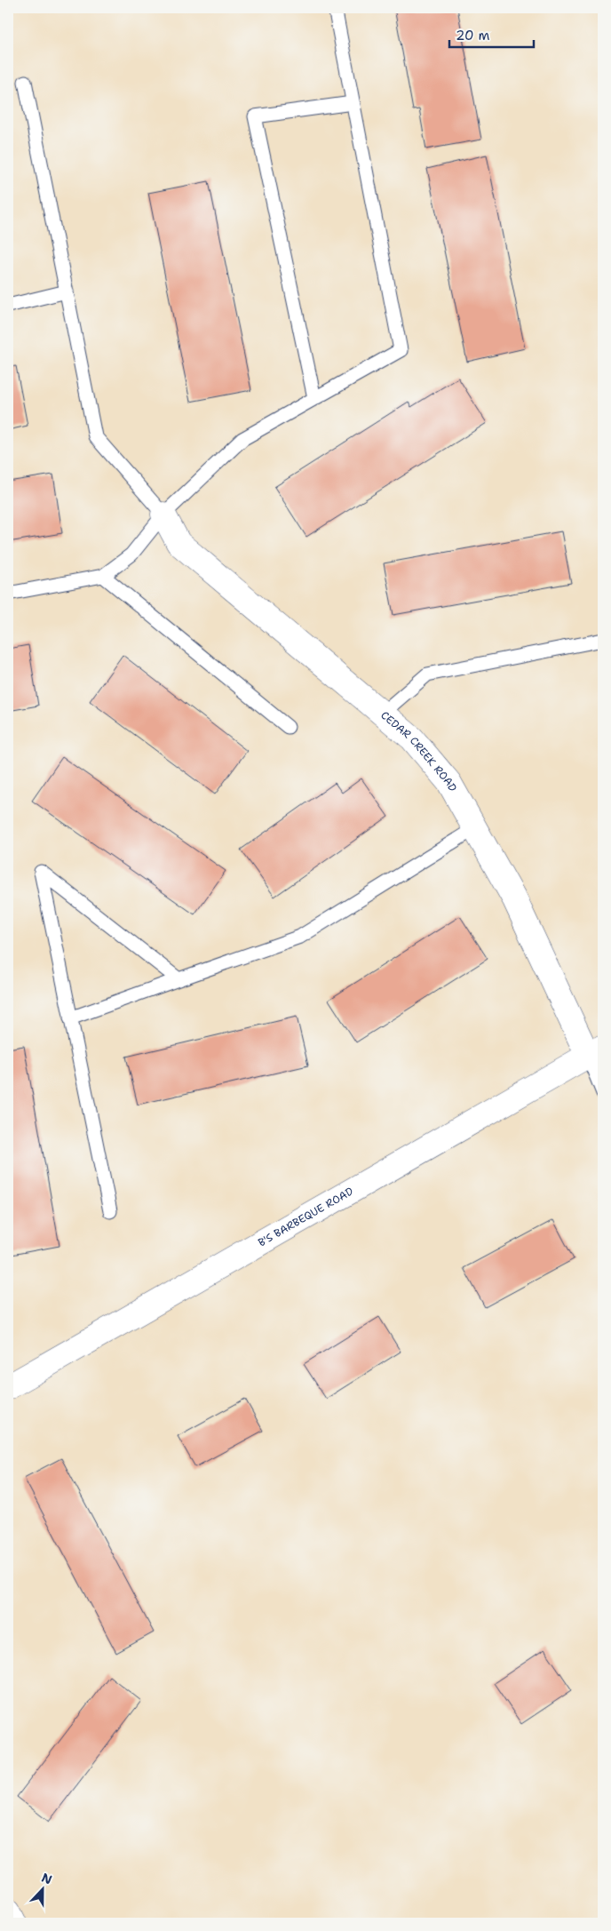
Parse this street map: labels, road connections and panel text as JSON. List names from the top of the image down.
{
  "streets": {
    "street": ["CEDAR CREEK ROAD", "B'S BARBEQUE ROAD"]
  },
  "crossings": [
    ["CEDAR CREEK ROAD", "B'S BARBEQUE ROAD"]
  ],
  "scale_bar": "20 m",
  "north": "top"
}
